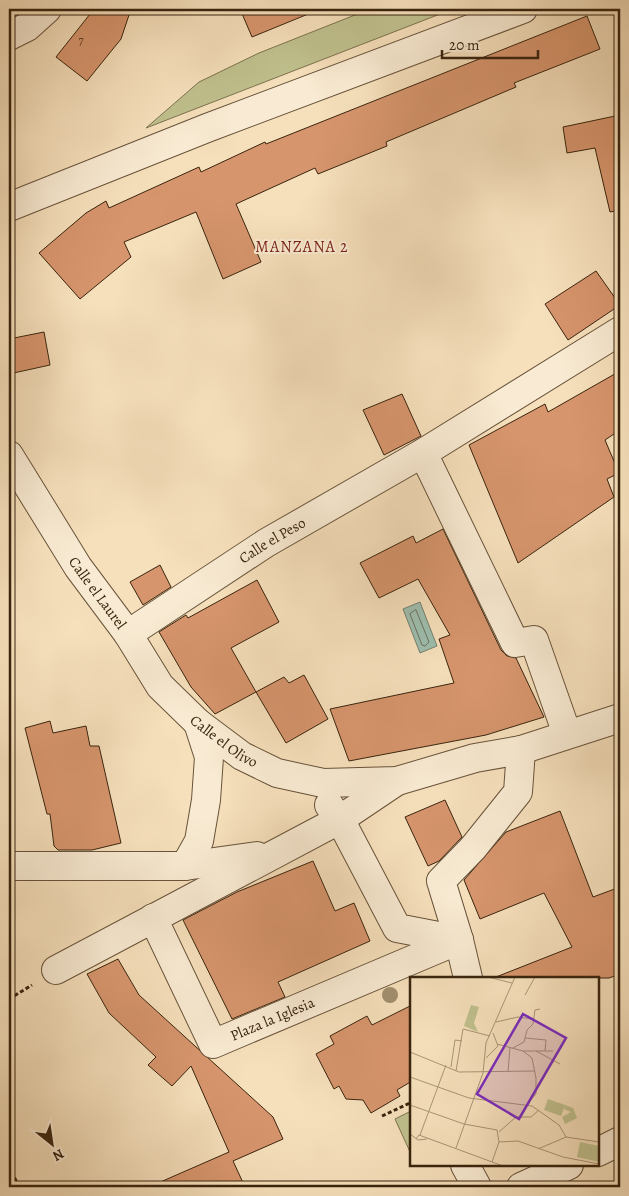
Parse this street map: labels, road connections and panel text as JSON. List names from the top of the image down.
{
  "streets": {
    "street": [
      "Calle el Peso",
      "Calle el Laurel",
      "Calle el Olivo",
      "Plaza la Iglesia"
    ]
  },
  "crossings": [
    ["Calle el Peso", "Calle el Laurel"],
    ["Calle el Laurel", "Calle el Olivo"],
    ["Calle el Olivo", "Plaza la Iglesia"]
  ],
  "districts": ["MANZANA 2"],
  "house_numbers": ["7"],
  "scale_bar": "20 m",
  "north": "bottom right"
}
